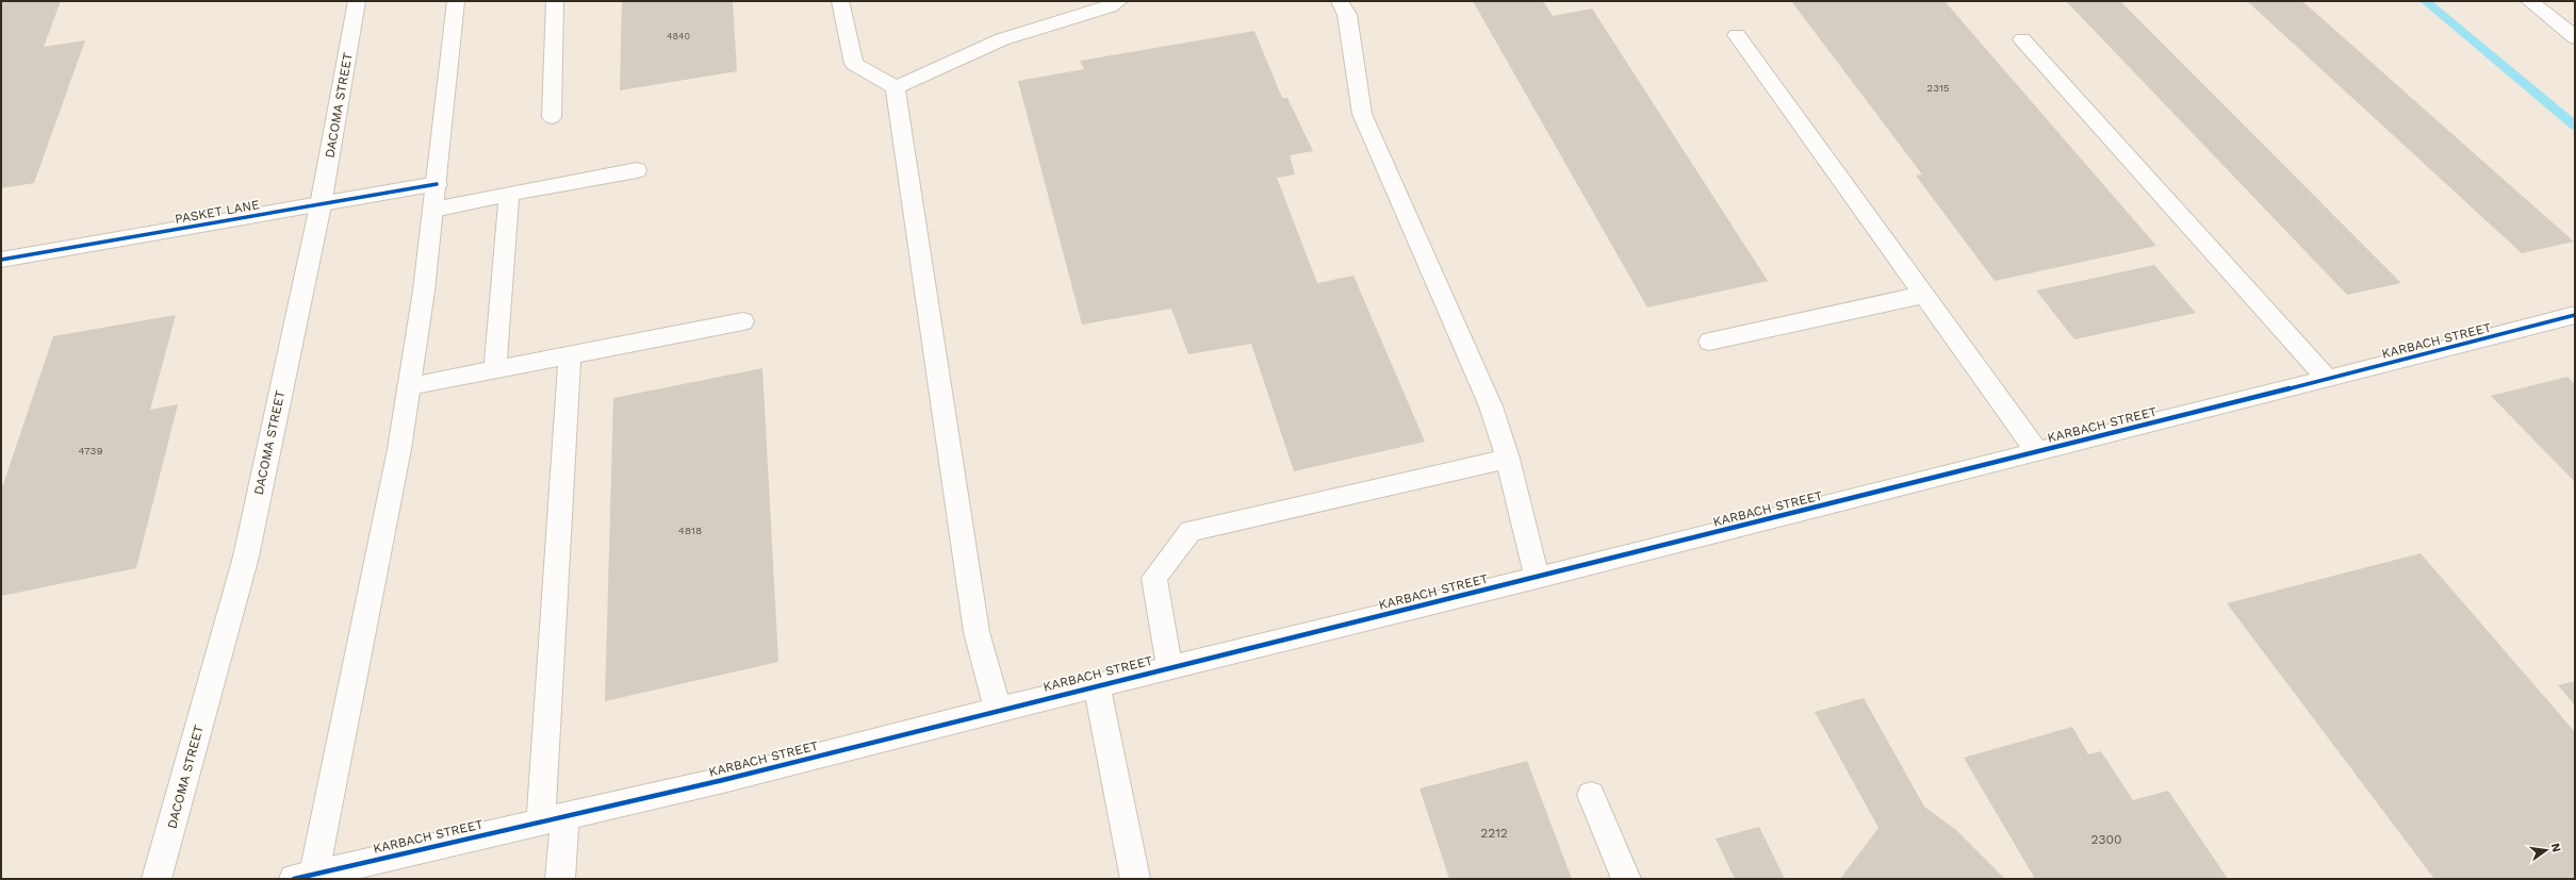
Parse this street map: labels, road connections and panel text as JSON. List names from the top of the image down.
{
  "streets": {
    "street": ["DACOMA STREET", "PASKET LANE", "KARBACH STREET"]
  },
  "crossings": [
    ["DACOMA STREET", "PASKET LANE"]
  ],
  "house_numbers": [
    "4840",
    "2315",
    "4739",
    "4818",
    "2212",
    "2300"
  ],
  "north": "right"
}
